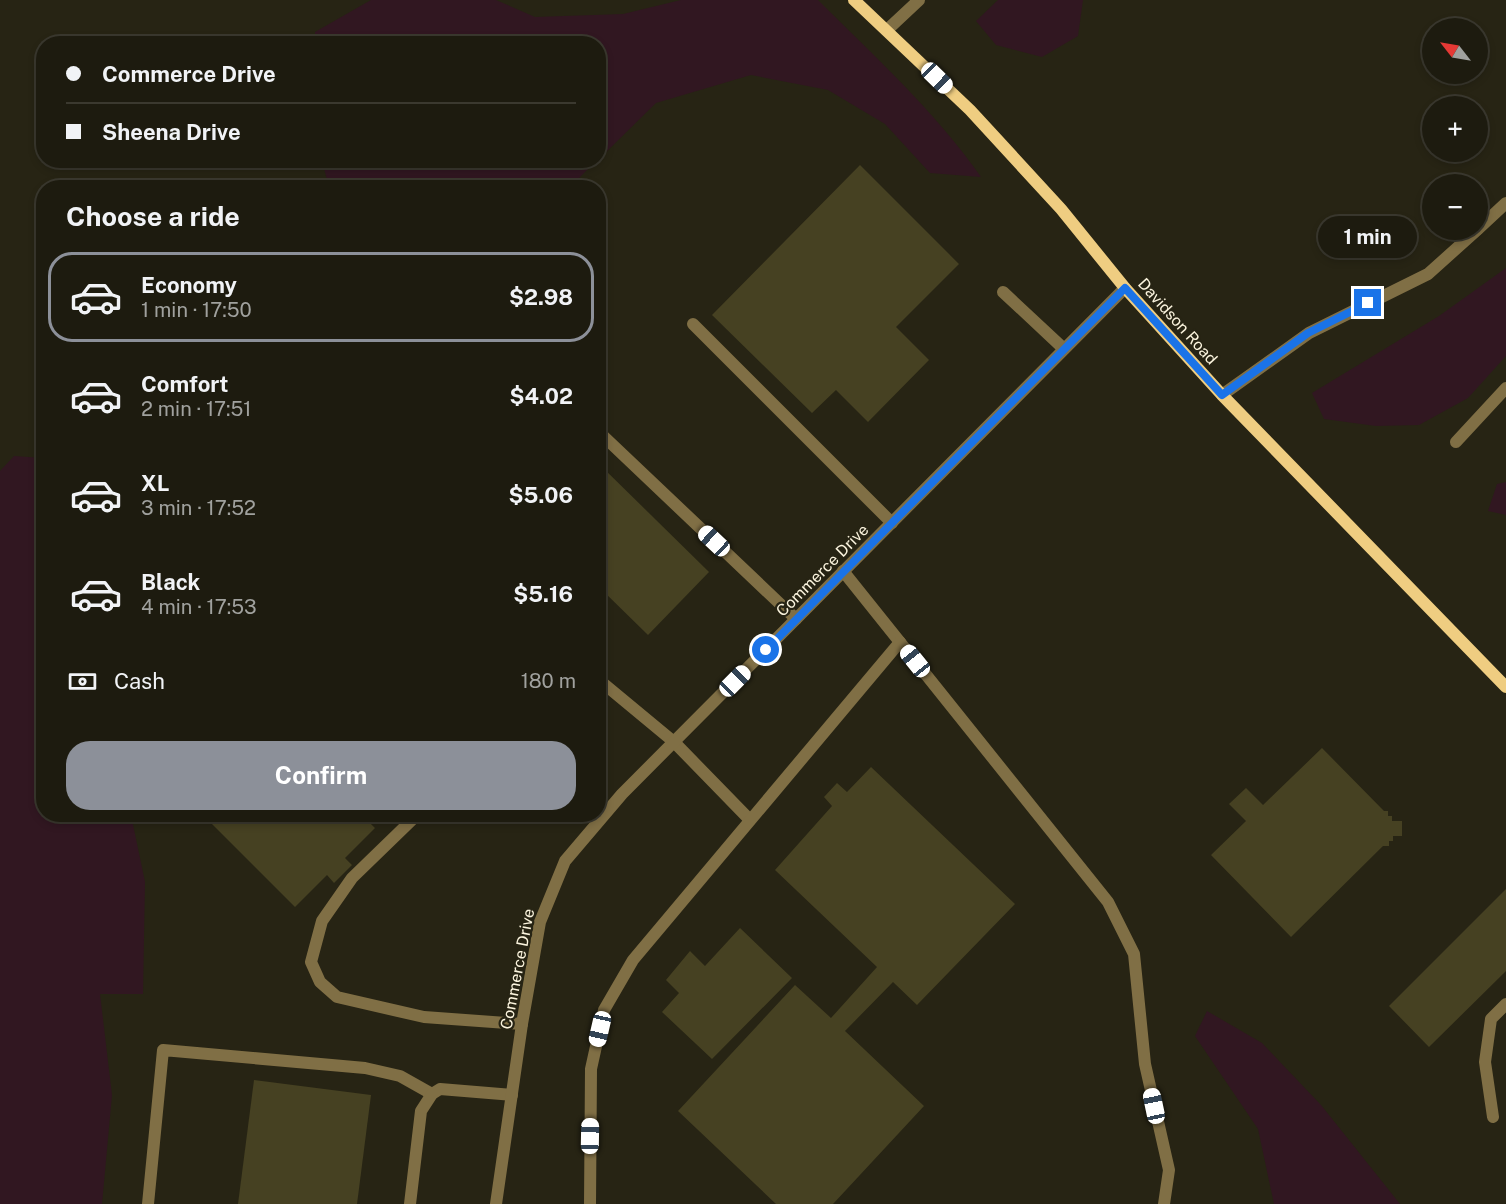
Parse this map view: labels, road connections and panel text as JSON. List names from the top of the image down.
{
  "streets": {
    "street": ["Davidson Road", "Commerce Drive"]
  },
  "crossings": [
    ["Davidson Road", "Commerce Drive"]
  ],
  "north": "top left",
  "page": {
    "map_buttons": ["+", "−"],
    "banner": ["Commerce Drive", "Sheena Drive"],
    "heading": "Choose a ride",
    "bubble": "1 min",
    "list": [
      {
        "name": "Economy",
        "note": "1 min · 17:50",
        "value": "$2.98"
      },
      {
        "name": "Comfort",
        "note": "2 min · 17:51",
        "value": "$4.02"
      },
      {
        "name": "XL",
        "note": "3 min · 17:52",
        "value": "$5.06"
      },
      {
        "name": "Black",
        "note": "4 min · 17:53",
        "value": "$5.16"
      }
    ],
    "pay": ["Cash", "180 m"],
    "buttons": "Confirm"
  }
}
